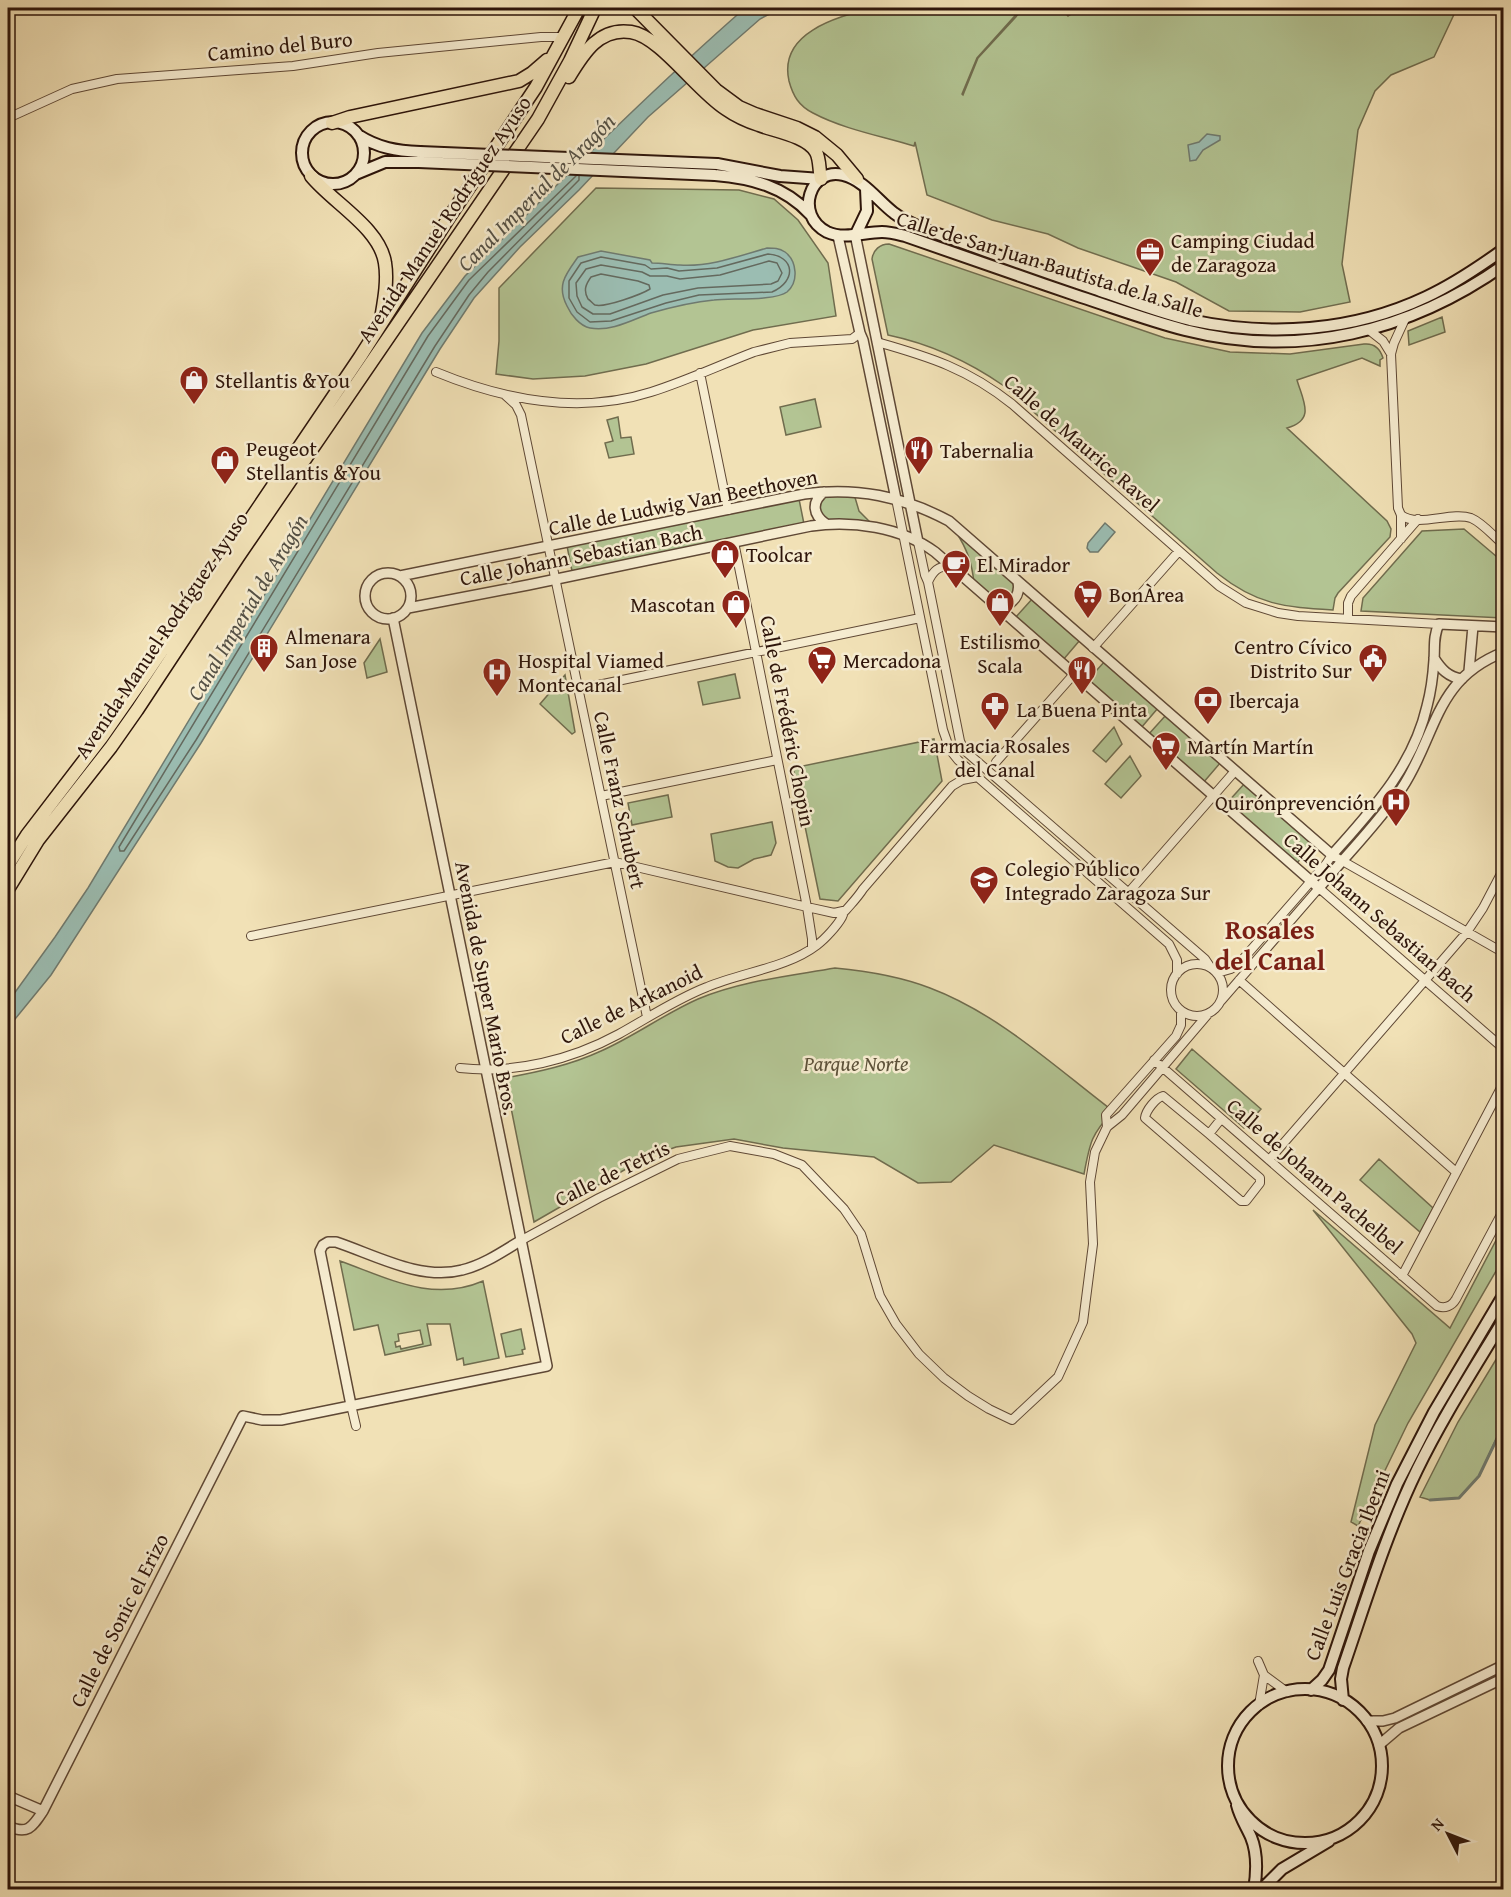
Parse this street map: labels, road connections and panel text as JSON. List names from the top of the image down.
{
  "streets": {
    "highway": ["Avenida Manuel Rodríguez Ayuso"],
    "main road": ["Calle de San Juan Bautista de la Salle", "Calle Luis Gracia Iberni"],
    "street": [
      "Camino del Buro",
      "Calle de Maurice Ravel",
      "Calle de Ludwig Van Beethoven",
      "Calle Johann Sebastian Bach",
      "Calle de Frédéric Chopin",
      "Calle Franz Schubert",
      "Avenida de Super Mario Bros.",
      "Calle de Arkanoid",
      "Calle de Tetris",
      "Calle de Johann Pachelbel",
      "Calle de Sonic el Erizo"
    ]
  },
  "crossings": [
    ["Camino del Buro", "Avenida Manuel Rodríguez Ayuso"],
    ["Calle de Ludwig Van Beethoven", "Calle Johann Sebastian Bach"],
    ["Calle de Ludwig Van Beethoven", "Calle Franz Schubert"],
    ["Calle de Ludwig Van Beethoven", "Avenida de Super Mario Bros."],
    ["Calle Johann Sebastian Bach", "Calle de Frédéric Chopin"],
    ["Calle Johann Sebastian Bach", "Calle Franz Schubert"],
    ["Calle Johann Sebastian Bach", "Avenida de Super Mario Bros."],
    ["Calle Franz Schubert", "Calle de Arkanoid"],
    ["Avenida de Super Mario Bros.", "Calle de Arkanoid"],
    ["Avenida de Super Mario Bros.", "Calle de Tetris"],
    ["Avenida de Super Mario Bros.", "Calle de Sonic el Erizo"],
    ["Calle de Tetris", "Calle de Sonic el Erizo"]
  ],
  "districts": ["Rosales del Canal"],
  "water": ["Canal Imperial de Aragón"],
  "parks": ["Parque Norte"],
  "places": {
    "office": ["Camping Ciudad de Zaragoza"],
    "shop": [
      "Stellantis &You",
      "Peugeot Stellantis &You",
      "Toolcar",
      "Estilismo Scala",
      "Mascotan"
    ],
    "restaurant": ["Tabernalia", "La Buena Pinta"],
    "cafe": ["El Mirador"],
    "supermarket": ["BonÀrea", "Mercadona", "Martín Martín"],
    "building": ["Almenara San Jose"],
    "public building": ["Centro Cívico Distrito Sur"],
    "hospital": ["Hospital Viamed Montecanal", "Quirónprevención"],
    "bank": ["Ibercaja"],
    "pharmacy": ["Farmacia Rosales del Canal"],
    "school or university": ["Colegio Público Integrado Zaragoza Sur"]
  },
  "north": "top left"
}
